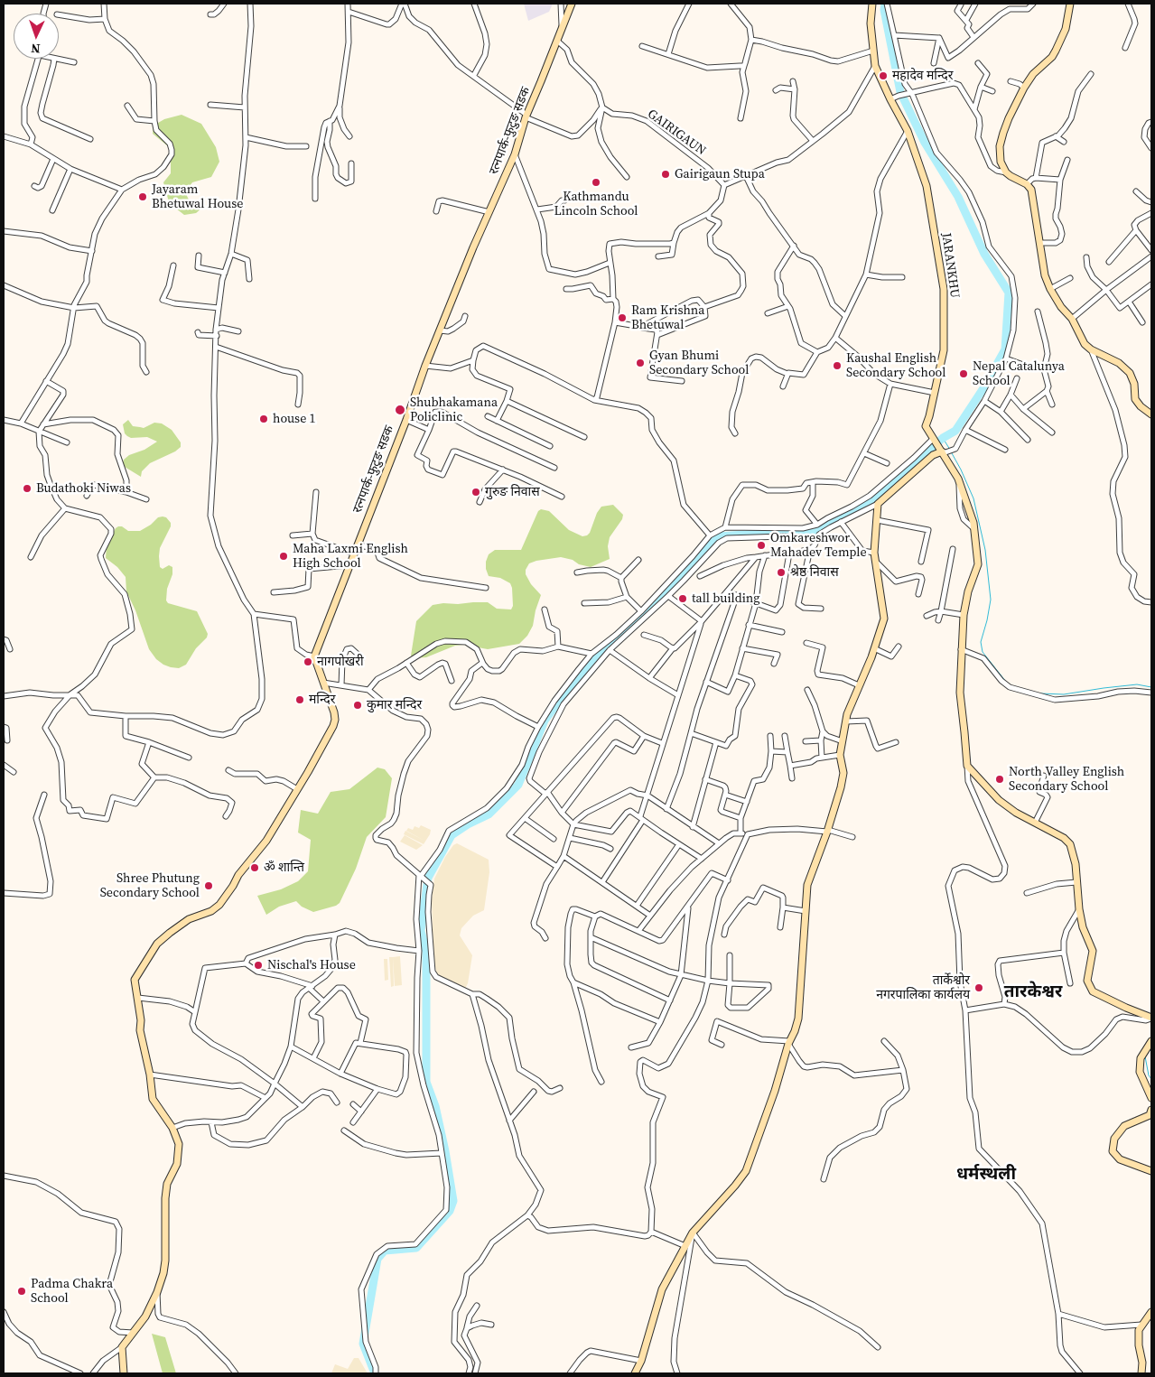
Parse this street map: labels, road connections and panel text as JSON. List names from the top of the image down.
{
  "streets": {
    "street": ["रत्नपार्क-फुटुङ सडक", "GAIRIGAUN", "JARANKHU"]
  },
  "districts": ["तारकेश्वर", "धर्मस्थली"],
  "places": [
    "महादेव मन्दिर",
    "Gairigaun Stupa",
    "Kathmandu Lincoln School",
    "Jayaram Bhetuwal House",
    "Ram Krishna Bhetuwal",
    "Gyan Bhumi Secondary School",
    "Kaushal English Secondary School",
    "Nepal Catalunya School",
    "Shubhakamana Policlinic",
    "house 1",
    "Budathoki Niwas",
    "गुरुङ निवास",
    "Omkareshwor Mahadev Temple",
    "Maha Laxmi English High School",
    "श्रेष्ठ निवास",
    "tall building",
    "नागपोखरी",
    "मन्दिर",
    "कुमार मन्दिर",
    "North Valley English Secondary School",
    "ॐ शान्ति",
    "Shree Phutung Secondary School",
    "Nischal's House",
    "तार्केश्वोर नगरपालिका कार्यलय",
    "Padma Chakra School"
  ],
  "north": "bottom"
}
